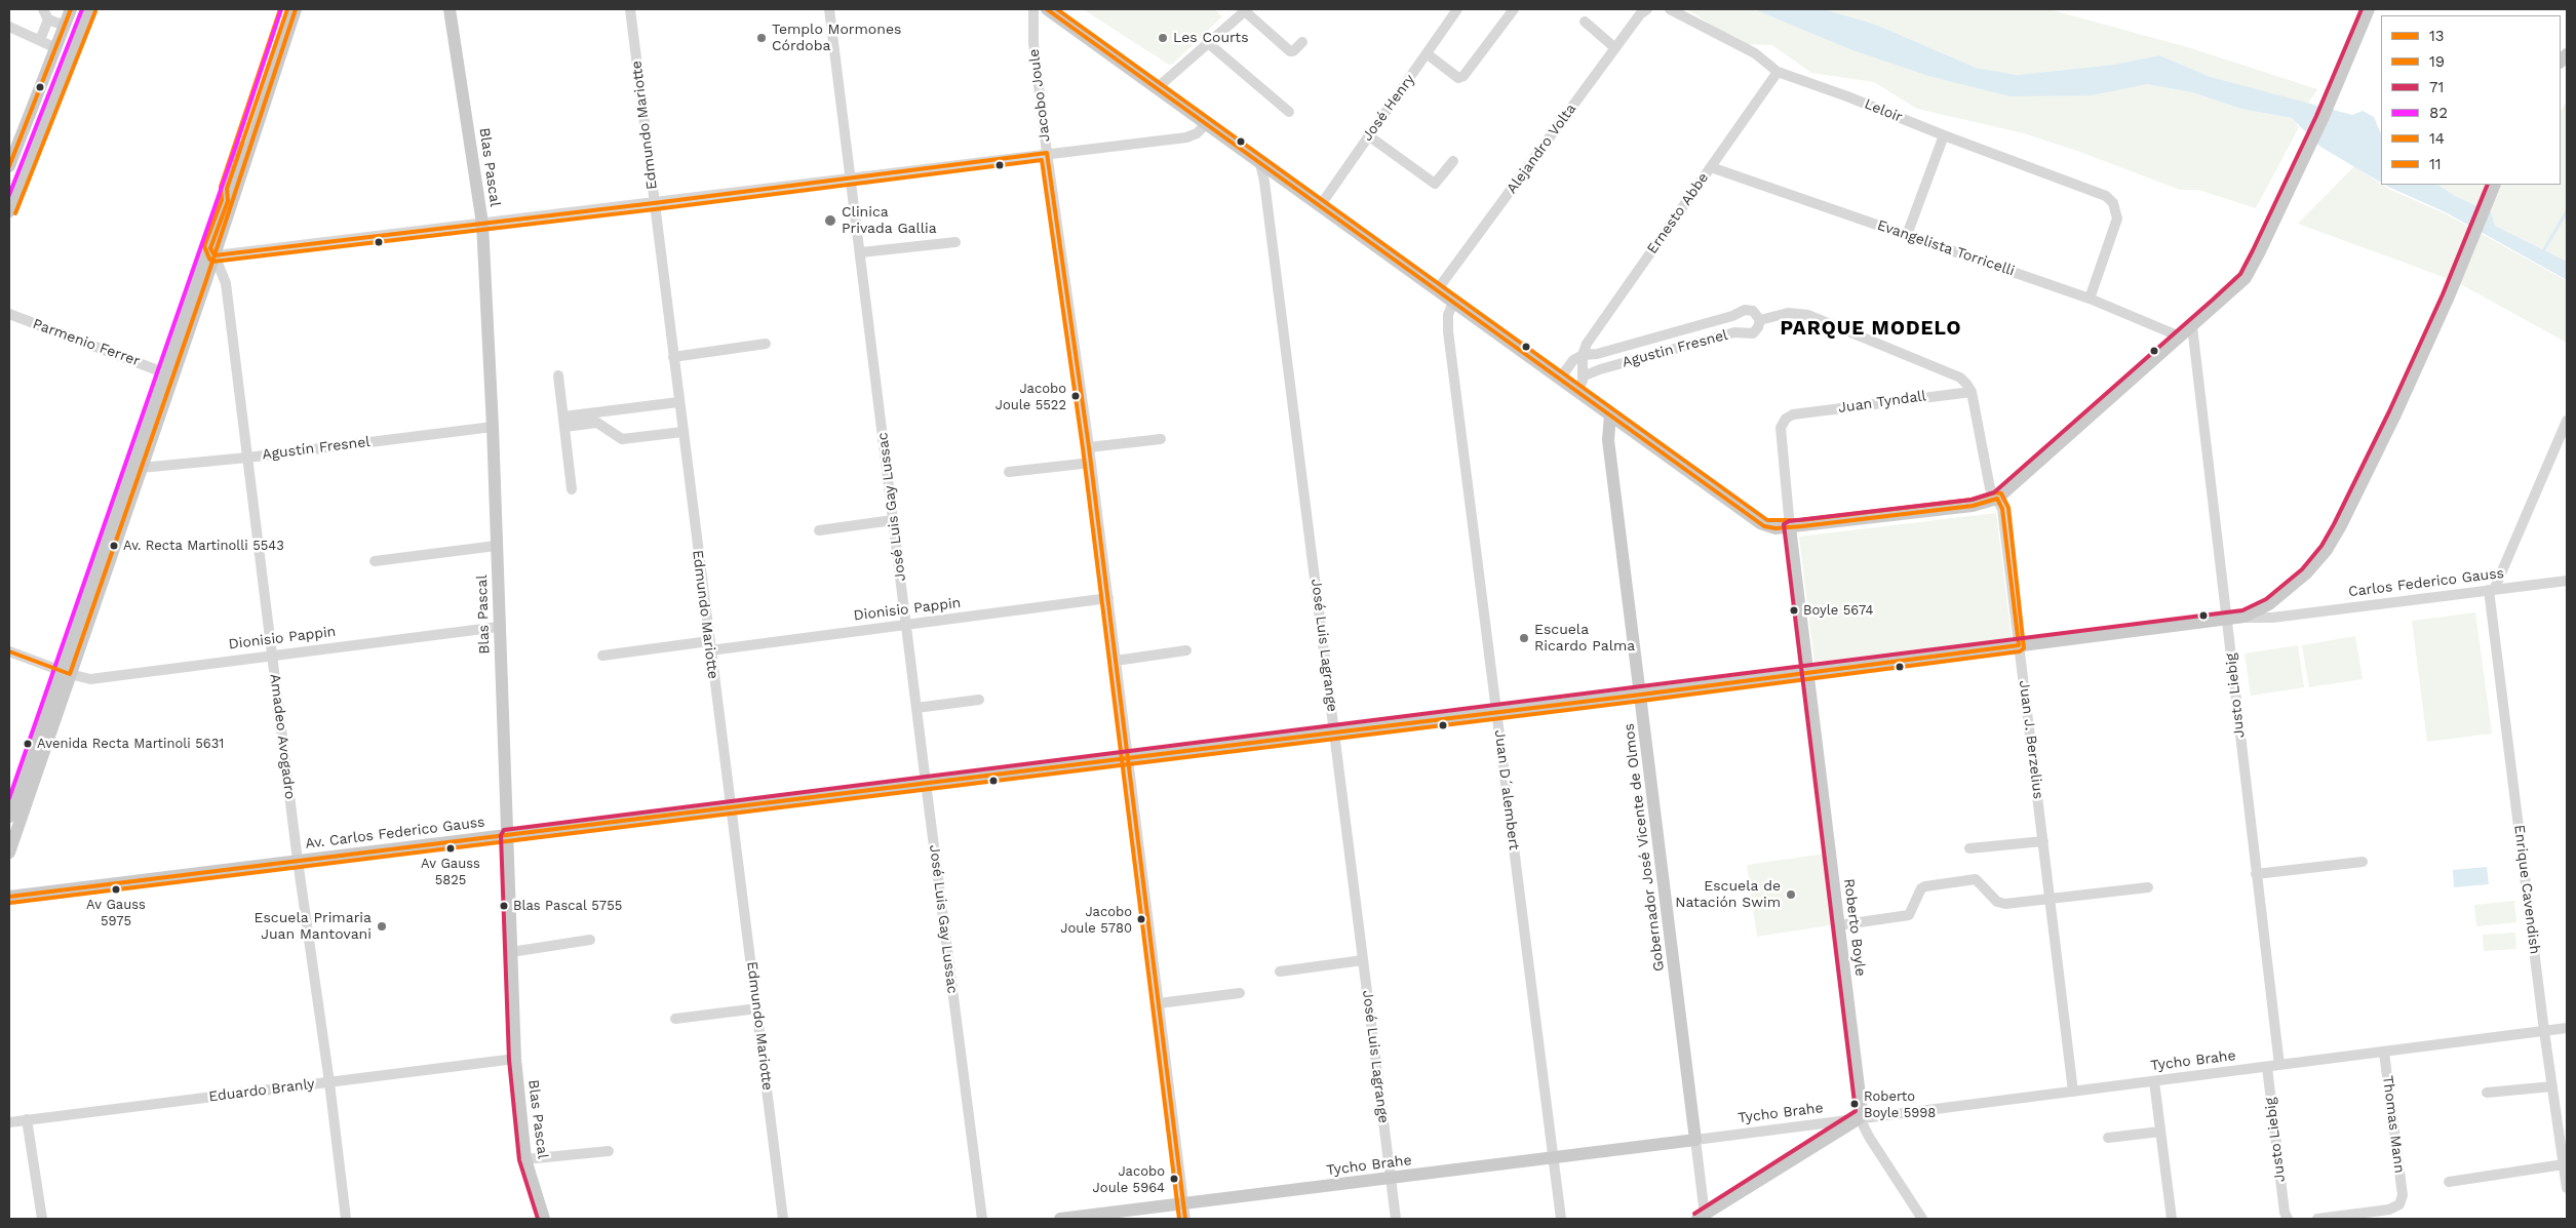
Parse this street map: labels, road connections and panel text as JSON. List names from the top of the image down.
{
  "streets": {
    "main road": [
      "Blas Pascal",
      "Carlos Federico Gauss",
      "Av. Carlos Federico Gauss",
      "Gobernador José Vicente de Olmos",
      "Roberto Boyle",
      "Tycho Brahe"
    ],
    "street": [
      "Jacobo Joule",
      "José Henry",
      "Leloir",
      "Edmundo Mariotte",
      "Alejandro Volta",
      "Ernesto Abbe",
      "Evangelista Torricelli",
      "Parmenio Ferrer",
      "Agustin Fresnel",
      "Juan Tyndall",
      "Agustín Fresnel",
      "José Luis Gay Lussac",
      "Dionisio Pappin",
      "José Luis Lagrange",
      "Justo Liebig",
      "Amadeo Avogadro",
      "Juan J. Berzelius",
      "Juan D´alembert",
      "Enrique Cavendish",
      "Eduardo Branly",
      "Thomas Mann"
    ]
  },
  "crossings": [
    ["Jacobo Joule", "Dionisio Pappin"],
    ["Jacobo Joule", "Av. Carlos Federico Gauss"],
    ["Jacobo Joule", "Tycho Brahe"],
    ["Leloir", "Ernesto Abbe"],
    ["Leloir", "Evangelista Torricelli"],
    ["Edmundo Mariotte", "Dionisio Pappin"],
    ["Edmundo Mariotte", "Av. Carlos Federico Gauss"],
    ["Blas Pascal", "Agustín Fresnel"],
    ["Blas Pascal", "Dionisio Pappin"],
    ["Blas Pascal", "Av. Carlos Federico Gauss"],
    ["Blas Pascal", "Eduardo Branly"],
    ["Ernesto Abbe", "Evangelista Torricelli"],
    ["Ernesto Abbe", "Agustin Fresnel"],
    ["Agustin Fresnel", "Juan Tyndall"],
    ["Agustin Fresnel", "Juan J. Berzelius"],
    ["Juan Tyndall", "Juan J. Berzelius"],
    ["Juan Tyndall", "Roberto Boyle"],
    ["Agustín Fresnel", "Amadeo Avogadro"],
    ["José Luis Gay Lussac", "Dionisio Pappin"],
    ["José Luis Gay Lussac", "Av. Carlos Federico Gauss"],
    ["Carlos Federico Gauss", "Justo Liebig"],
    ["Carlos Federico Gauss", "Juan J. Berzelius"],
    ["Carlos Federico Gauss", "Av. Carlos Federico Gauss"],
    ["Carlos Federico Gauss", "Gobernador José Vicente de Olmos"],
    ["Carlos Federico Gauss", "Enrique Cavendish"],
    ["Carlos Federico Gauss", "Roberto Boyle"],
    ["Dionisio Pappin", "Amadeo Avogadro"],
    ["José Luis Lagrange", "Av. Carlos Federico Gauss"],
    ["José Luis Lagrange", "Tycho Brahe"],
    ["Justo Liebig", "Tycho Brahe"],
    ["Amadeo Avogadro", "Av. Carlos Federico Gauss"],
    ["Amadeo Avogadro", "Eduardo Branly"],
    ["Juan J. Berzelius", "Tycho Brahe"],
    ["Juan D´alembert", "Av. Carlos Federico Gauss"],
    ["Juan D´alembert", "Tycho Brahe"],
    ["Av. Carlos Federico Gauss", "Gobernador José Vicente de Olmos"],
    ["Gobernador José Vicente de Olmos", "Tycho Brahe"],
    ["Enrique Cavendish", "Tycho Brahe"],
    ["Roberto Boyle", "Tycho Brahe"],
    ["Tycho Brahe", "Thomas Mann"]
  ],
  "districts": ["PARQUE MODELO"],
  "places": [
    "Templo Mormones Córdoba",
    "Les Courts",
    "Clinica Privada Gallia",
    "Jacobo Joule 5522",
    "Av. Recta Martinolli 5543",
    "Boyle 5674",
    "Escuela Ricardo Palma",
    "Avenida Recta Martinoli 5631",
    "Av Gauss 5825",
    "Av Gauss 5975",
    "Escuela de Natación Swim",
    "Blas Pascal 5755",
    "Jacobo Joule 5780",
    "Escuela Primaria Juan Mantovani",
    "Roberto Boyle 5998",
    "Jacobo Joule 5964"
  ],
  "lines": [
    "transit line 13",
    "transit line 19",
    "transit line 71",
    "transit line 82",
    "transit line 14",
    "transit line 11"
  ],
  "legend": [
    "13",
    "19",
    "71",
    "82",
    "14",
    "11"
  ]
}
